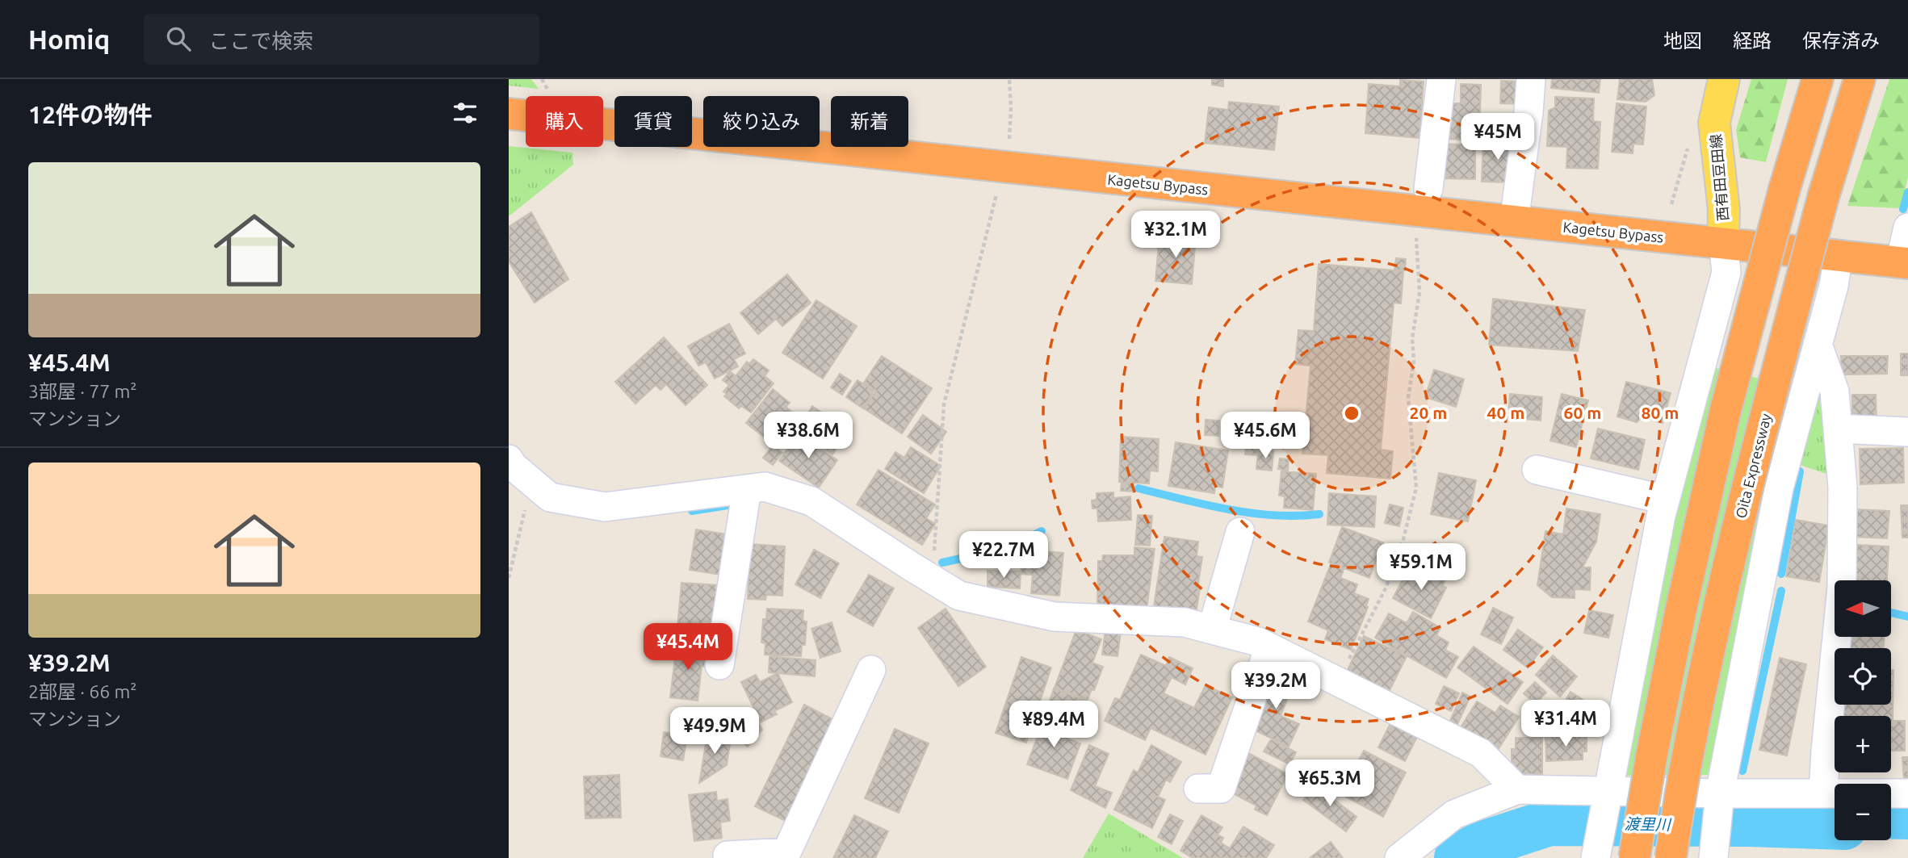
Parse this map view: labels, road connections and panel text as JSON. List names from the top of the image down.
{
  "streets": {
    "highway": ["Kagetsu Bypass", "Oita Expressway"],
    "main road": ["西有田豆田線"]
  },
  "crossings": [
    ["西有田豆田線", "Kagetsu Bypass"]
  ],
  "water": ["渡里川"],
  "north": "left",
  "page": {
    "header": "Homiq",
    "search": "ここで検索",
    "nav": ["地図", "経路", "保存済み"],
    "heading": "12件の物件",
    "chip": [
      "購入",
      "賃貸",
      "絞り込み",
      "新着"
    ],
    "price": [
      "¥45M",
      "¥32.1M",
      "¥38.6M",
      "¥45.6M",
      "¥22.7M",
      "¥59.1M",
      "¥45.4M",
      "¥39.2M",
      "¥31.4M",
      "¥89.4M",
      "¥49.9M",
      "¥65.3M"
    ],
    "list": [
      {
        "name": "¥45.4M",
        "note": "3部屋 · 77 m² · マンション"
      },
      {
        "name": "¥39.2M",
        "note": "2部屋 · 66 m² · マンション"
      }
    ],
    "map_buttons": ["+", "−"]
  },
  "rings": [
    "20 m",
    "40 m",
    "60 m",
    "80 m"
  ]
}
